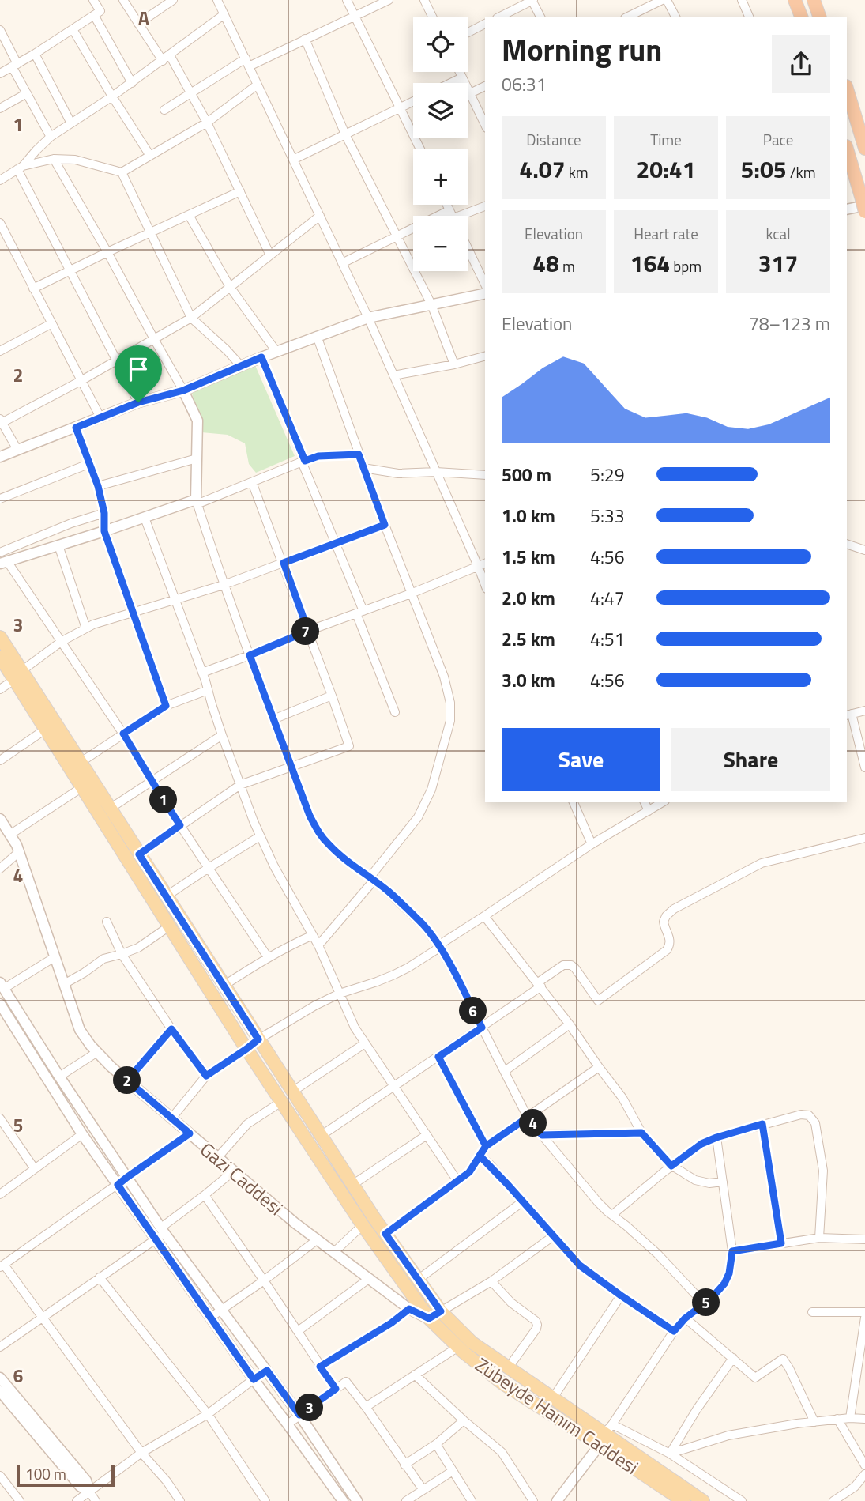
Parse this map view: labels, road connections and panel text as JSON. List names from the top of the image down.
{
  "streets": {
    "main road": ["Zübeyde Hanım Caddesi"],
    "street": ["Gazi Caddesi"]
  },
  "crossings": [
    ["Gazi Caddesi", "Zübeyde Hanım Caddesi"]
  ],
  "scale_bar": "100 m",
  "page": {
    "map_buttons": ["+", "−"],
    "heading": ["Morning run", "06:31"],
    "stats": [
      ["Distance", "4.07 km"],
      ["Time", "20:41"],
      ["Pace", "5:05 /km"],
      ["Elevation", "48 m"],
      ["Heart rate", "164 bpm"],
      ["kcal", "317"]
    ],
    "chart": ["Elevation", "78–123 m"],
    "list": [
      {
        "name": "500 m",
        "note": "5:29"
      },
      {
        "name": "1.0 km",
        "note": "5:33"
      },
      {
        "name": "1.5 km",
        "note": "4:56"
      },
      {
        "name": "2.0 km",
        "note": "4:47"
      },
      {
        "name": "2.5 km",
        "note": "4:51"
      },
      {
        "name": "3.0 km",
        "note": "4:56"
      }
    ],
    "pins": [
      "7",
      "1",
      "6",
      "2",
      "4",
      "5",
      "3"
    ],
    "buttons": ["Save", "Share"],
    "scale": "100 m"
  },
  "grid": {
    "columns": ["A"],
    "rows": [
      "1",
      "2",
      "3",
      "4",
      "5",
      "6"
    ]
  }
}
